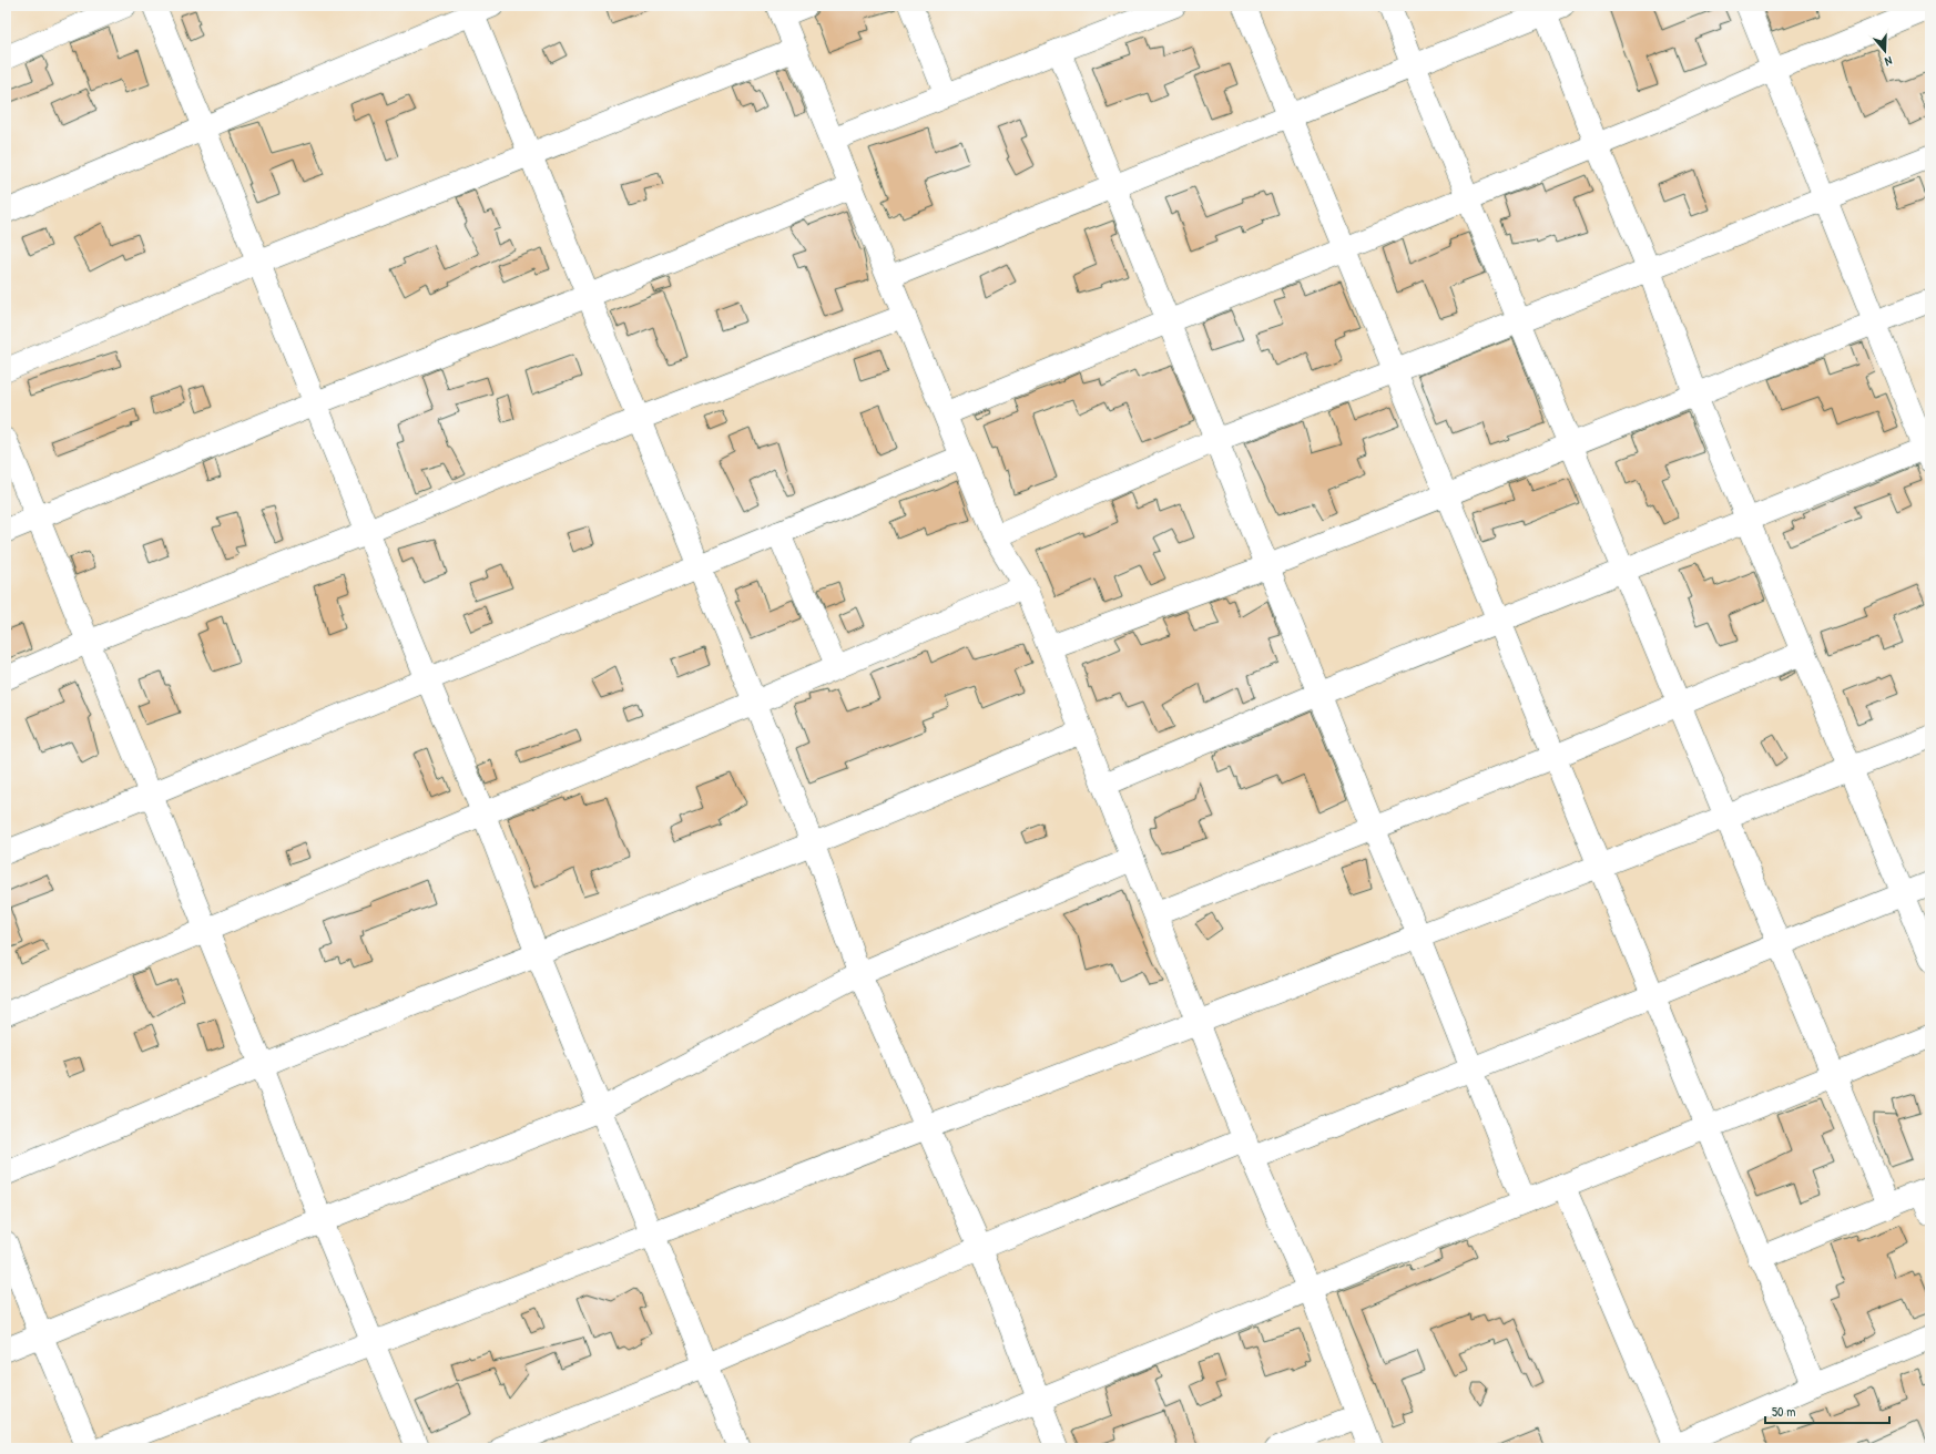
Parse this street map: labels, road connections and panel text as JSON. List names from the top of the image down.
{
  "scale_bar": "50 m",
  "north": "bottom"
}
